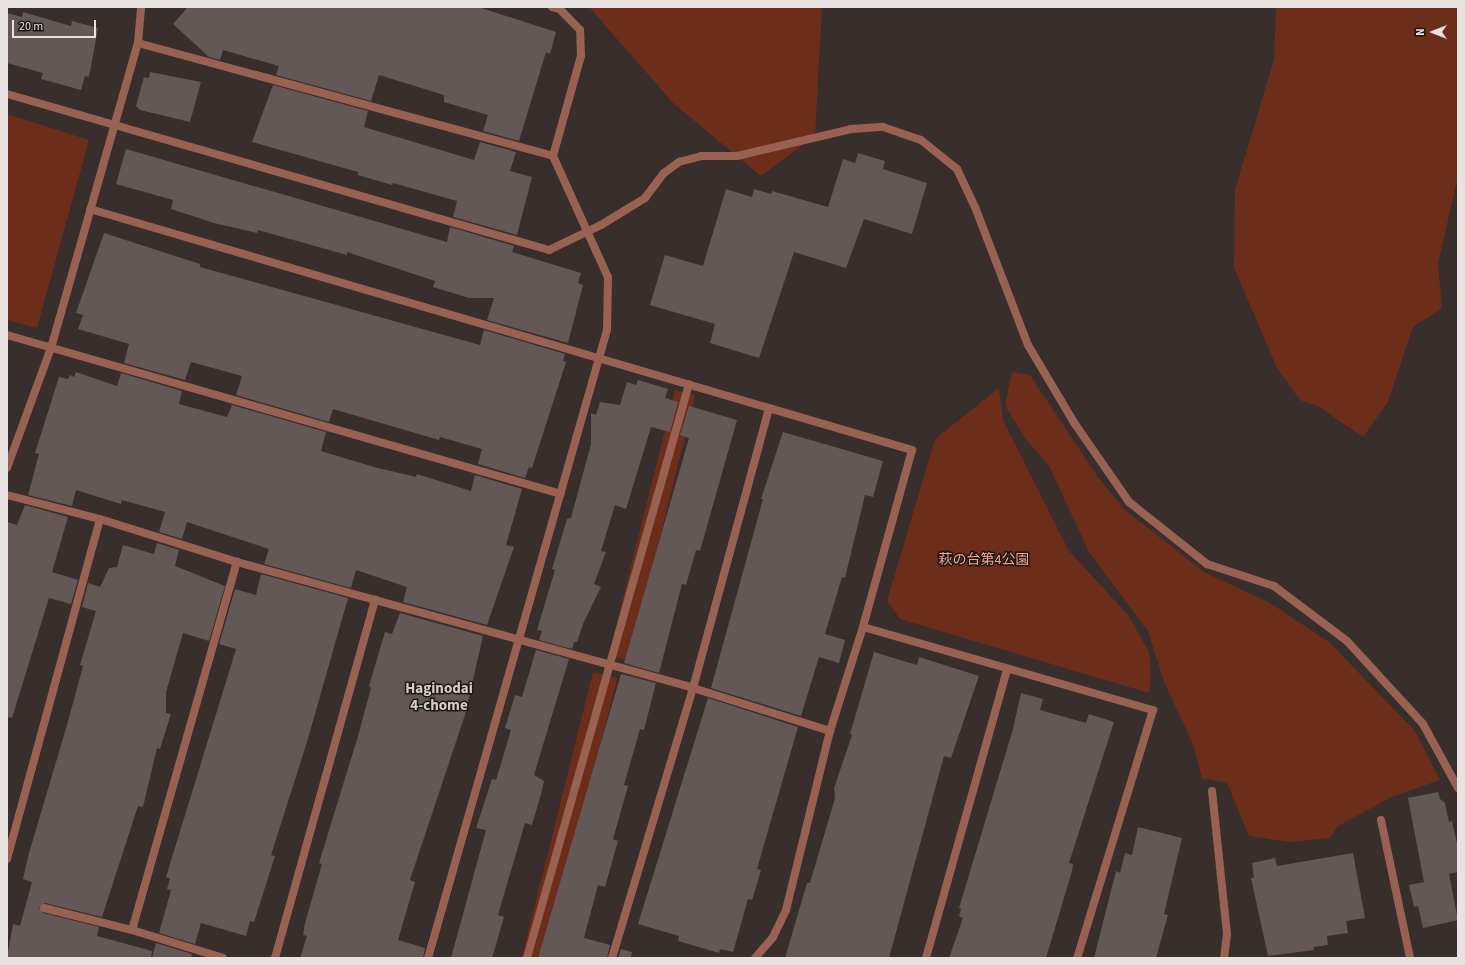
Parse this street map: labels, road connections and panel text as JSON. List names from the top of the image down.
{
  "districts": ["Haginodai 4-chome"],
  "parks": ["萩の台第4公園"],
  "scale_bar": "20 m",
  "north": "left"
}
